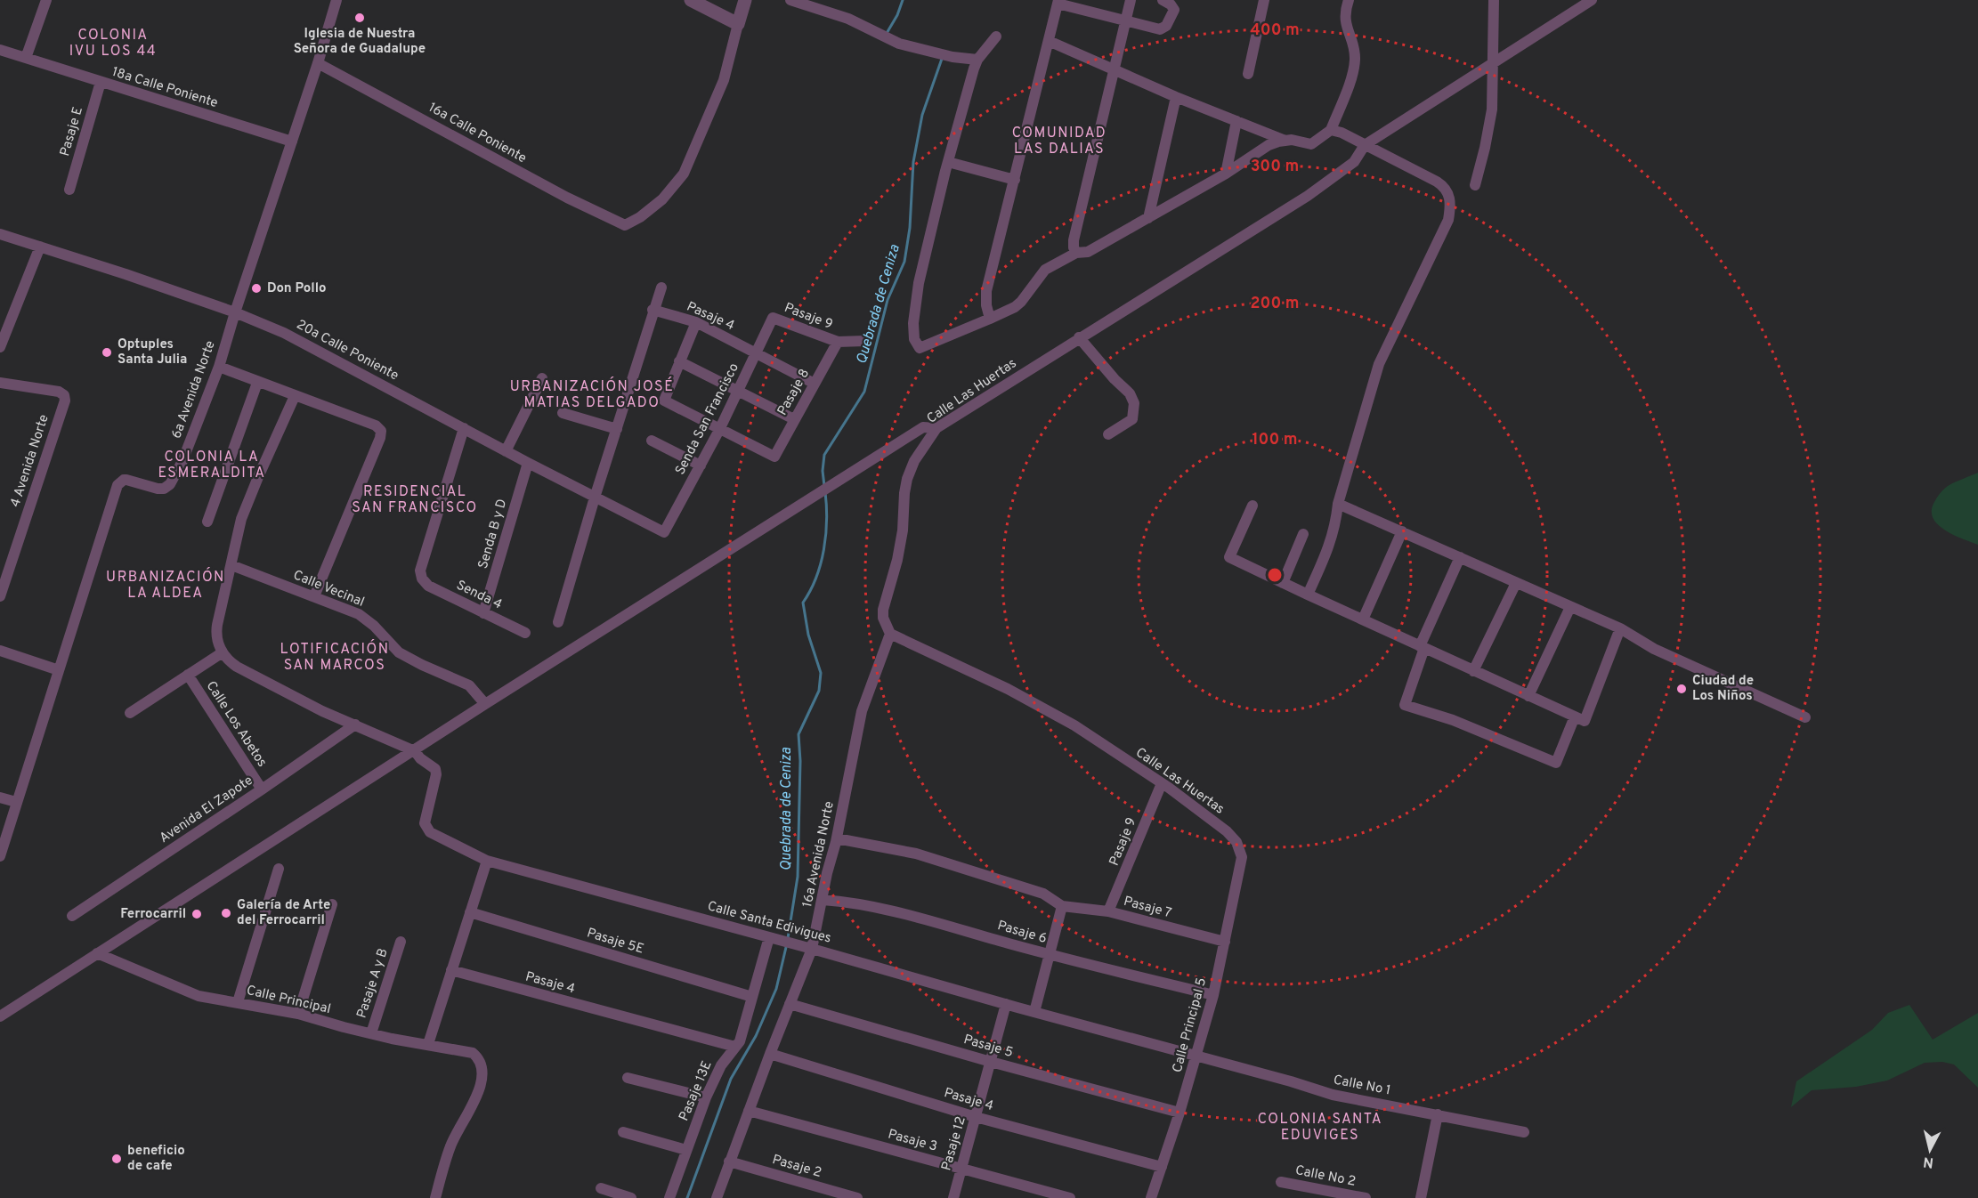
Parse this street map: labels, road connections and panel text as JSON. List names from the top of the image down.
{
  "streets": {
    "street": [
      "18a Calle Poniente",
      "Pasaje E",
      "16a Calle Poniente",
      "Pasaje 4",
      "Pasaje 9",
      "20a Calle Poniente",
      "6a Avenida Norte",
      "Calle Las Huertas",
      "Pasaje 8",
      "Senda San Francisco",
      "4 Avenida Norte",
      "Senda B y D",
      "Calle Vecinal",
      "Senda 4",
      "Calle Los Abetos",
      "Avenida El Zapote",
      "16a Avenida Norte",
      "Pasaje 7",
      "Calle Santa Edivigues",
      "Pasaje 6",
      "Pasaje 5E",
      "Pasaje A y B",
      "Calle Principal",
      "Calle Principal 5",
      "Pasaje 5",
      "Calle No 1",
      "Pasaje 13E",
      "Pasaje 3",
      "Pasaje 12",
      "Pasaje 2",
      "Calle No 2"
    ]
  },
  "crossings": [
    ["18a Calle Poniente", "Pasaje E"],
    ["18a Calle Poniente", "6a Avenida Norte"],
    ["16a Calle Poniente", "6a Avenida Norte"],
    ["Pasaje 4", "Senda San Francisco"],
    ["Pasaje 4", "16a Avenida Norte"],
    ["Pasaje 4", "Calle Principal 5"],
    ["Pasaje 4", "Pasaje 13E"],
    ["Pasaje 4", "Pasaje 12"],
    ["Pasaje 9", "Calle Las Huertas"],
    ["Pasaje 9", "Pasaje 8"],
    ["Pasaje 9", "Senda San Francisco"],
    ["Pasaje 9", "Pasaje 7"],
    ["20a Calle Poniente", "6a Avenida Norte"],
    ["20a Calle Poniente", "Senda San Francisco"],
    ["20a Calle Poniente", "Senda B y D"],
    ["20a Calle Poniente", "Senda 4"],
    ["Calle Las Huertas", "16a Avenida Norte"],
    ["Calle Las Huertas", "Calle Principal 5"],
    ["Pasaje 8", "Senda San Francisco"],
    ["Senda B y D", "Senda 4"],
    ["Calle Los Abetos", "Avenida El Zapote"],
    ["16a Avenida Norte", "Calle Santa Edivigues"],
    ["16a Avenida Norte", "Pasaje 6"],
    ["16a Avenida Norte", "Pasaje 5"],
    ["16a Avenida Norte", "Pasaje 3"],
    ["16a Avenida Norte", "Pasaje 2"],
    ["Pasaje 7", "Calle Principal 5"],
    ["Calle Santa Edivigues", "Calle Principal 5"],
    ["Calle Santa Edivigues", "Calle No 1"],
    ["Calle Santa Edivigues", "Pasaje 13E"],
    ["Calle Santa Edivigues", "Pasaje 12"],
    ["Pasaje 6", "Calle Principal 5"],
    ["Pasaje 5E", "Pasaje 13E"],
    ["Pasaje A y B", "Calle Principal"],
    ["Calle Principal 5", "Pasaje 5"],
    ["Calle Principal 5", "Calle No 1"],
    ["Pasaje 5", "Pasaje 12"],
    ["Pasaje 3", "Pasaje 12"]
  ],
  "districts": [
    "COLONIA IVU LOS 44",
    "COMUNIDAD LAS DALIAS",
    "URBANIZACIÓN JOSÉ MATIAS DELGADO",
    "COLONIA LA ESMERALDITA",
    "RESIDENCIAL SAN FRANCISCO",
    "URBANIZACIÓN LA ALDEA",
    "LOTIFICACIÓN SAN MARCOS",
    "COLONIA SANTA EDUVIGES"
  ],
  "water": ["Quebrada de Ceniza"],
  "places": [
    "Iglesia de Nuestra Señora de Guadalupe",
    "Don Pollo",
    "Optuples Santa Julia",
    "Ciudad de Los Niños",
    "Galería de Arte del Ferrocarril",
    "Ferrocarril",
    "beneficio de cafe"
  ],
  "north": "bottom",
  "rings": [
    "400 m",
    "300 m",
    "200 m",
    "100 m"
  ]
}
